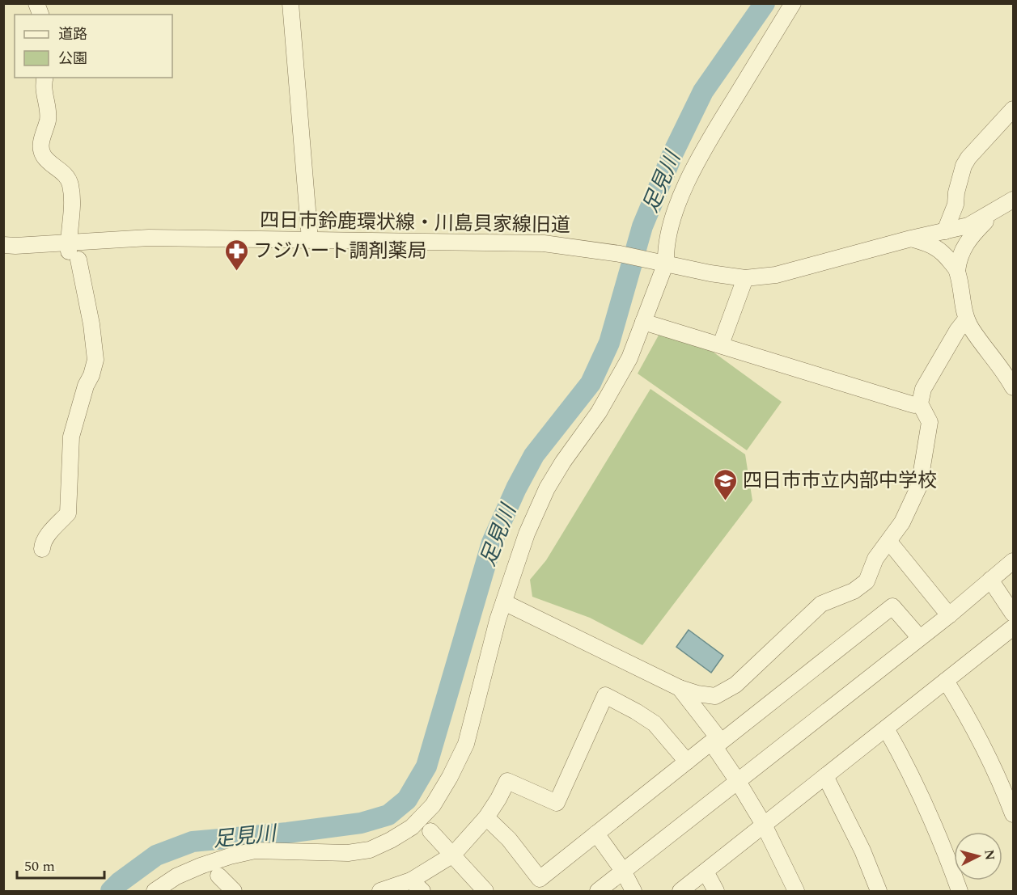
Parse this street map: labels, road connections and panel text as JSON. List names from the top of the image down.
{
  "streets": {
    "street": ["四日市鈴鹿環状線・川島貝家線旧道"]
  },
  "water": ["足見川"],
  "places": {
    "pharmacy": ["フジハート調剤薬局"],
    "school or university": ["四日市市立内部中学校"]
  },
  "legend": ["道路", "公園"],
  "scale_bar": "50 m",
  "north": "right"
}
